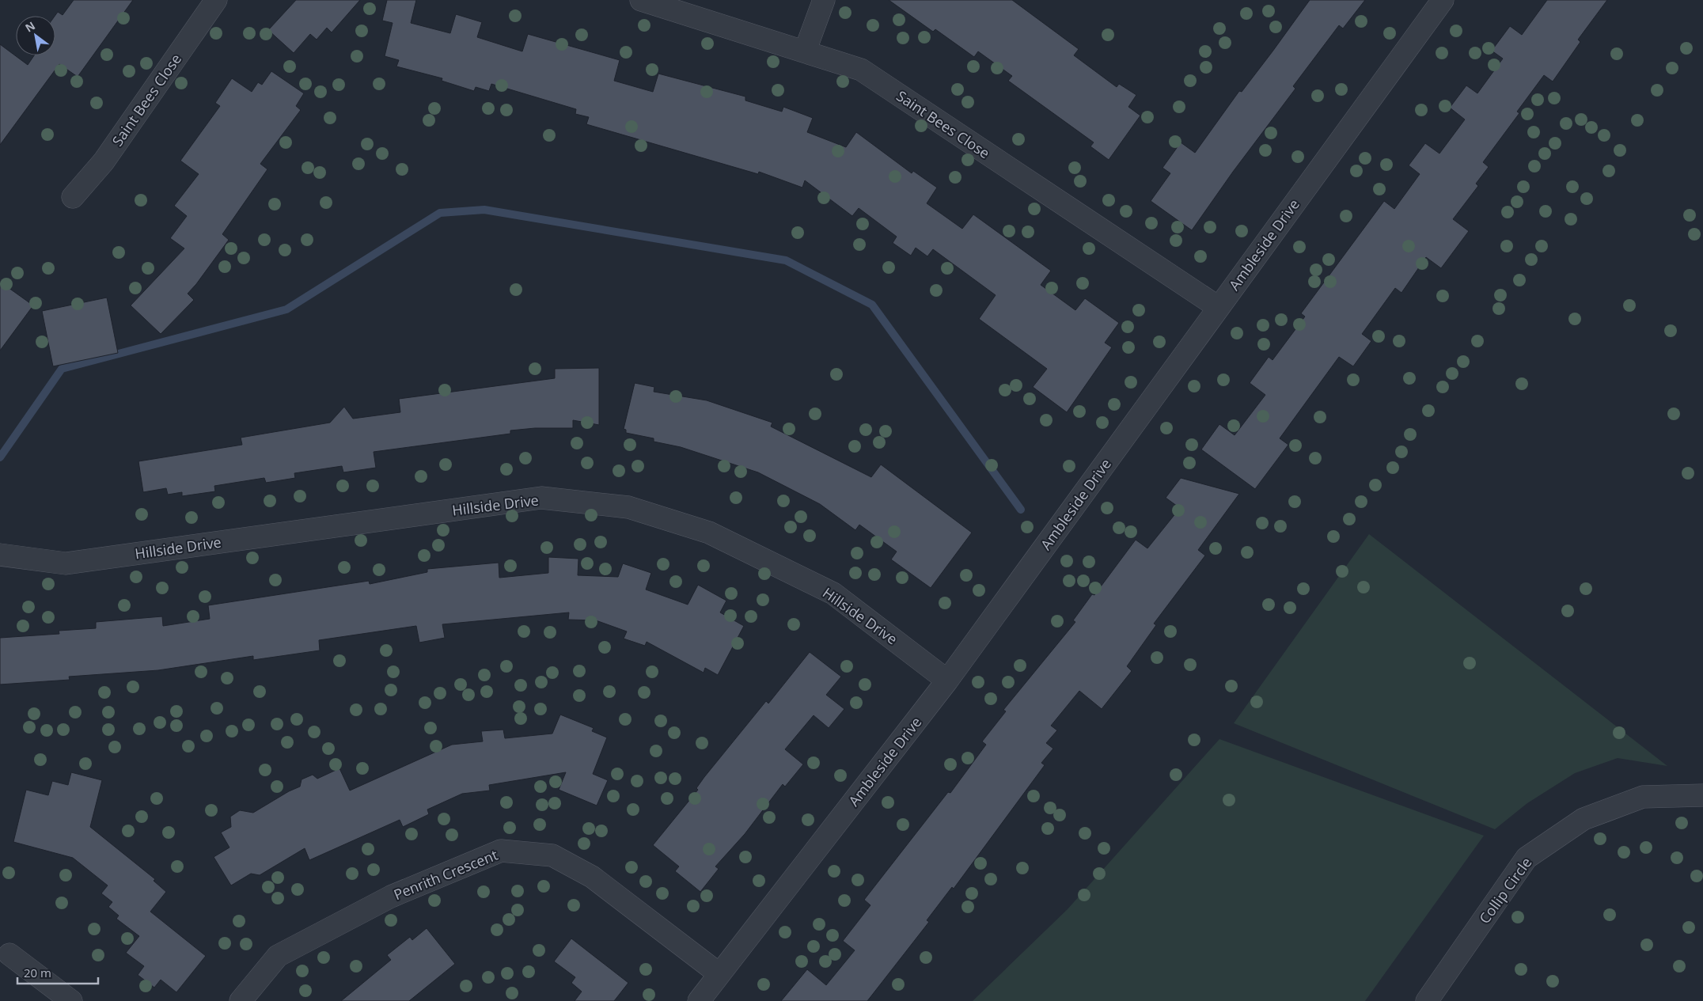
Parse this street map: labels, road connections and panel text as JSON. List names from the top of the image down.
{
  "streets": {
    "street": [
      "Saint Bees Close",
      "Ambleside Drive",
      "Hillside Drive",
      "Penrith Crescent",
      "Collip Circle"
    ]
  },
  "crossings": [
    ["Saint Bees Close", "Ambleside Drive"],
    ["Ambleside Drive", "Hillside Drive"],
    ["Ambleside Drive", "Penrith Crescent"]
  ],
  "scale_bar": "20 m",
  "north": "top left"
}
